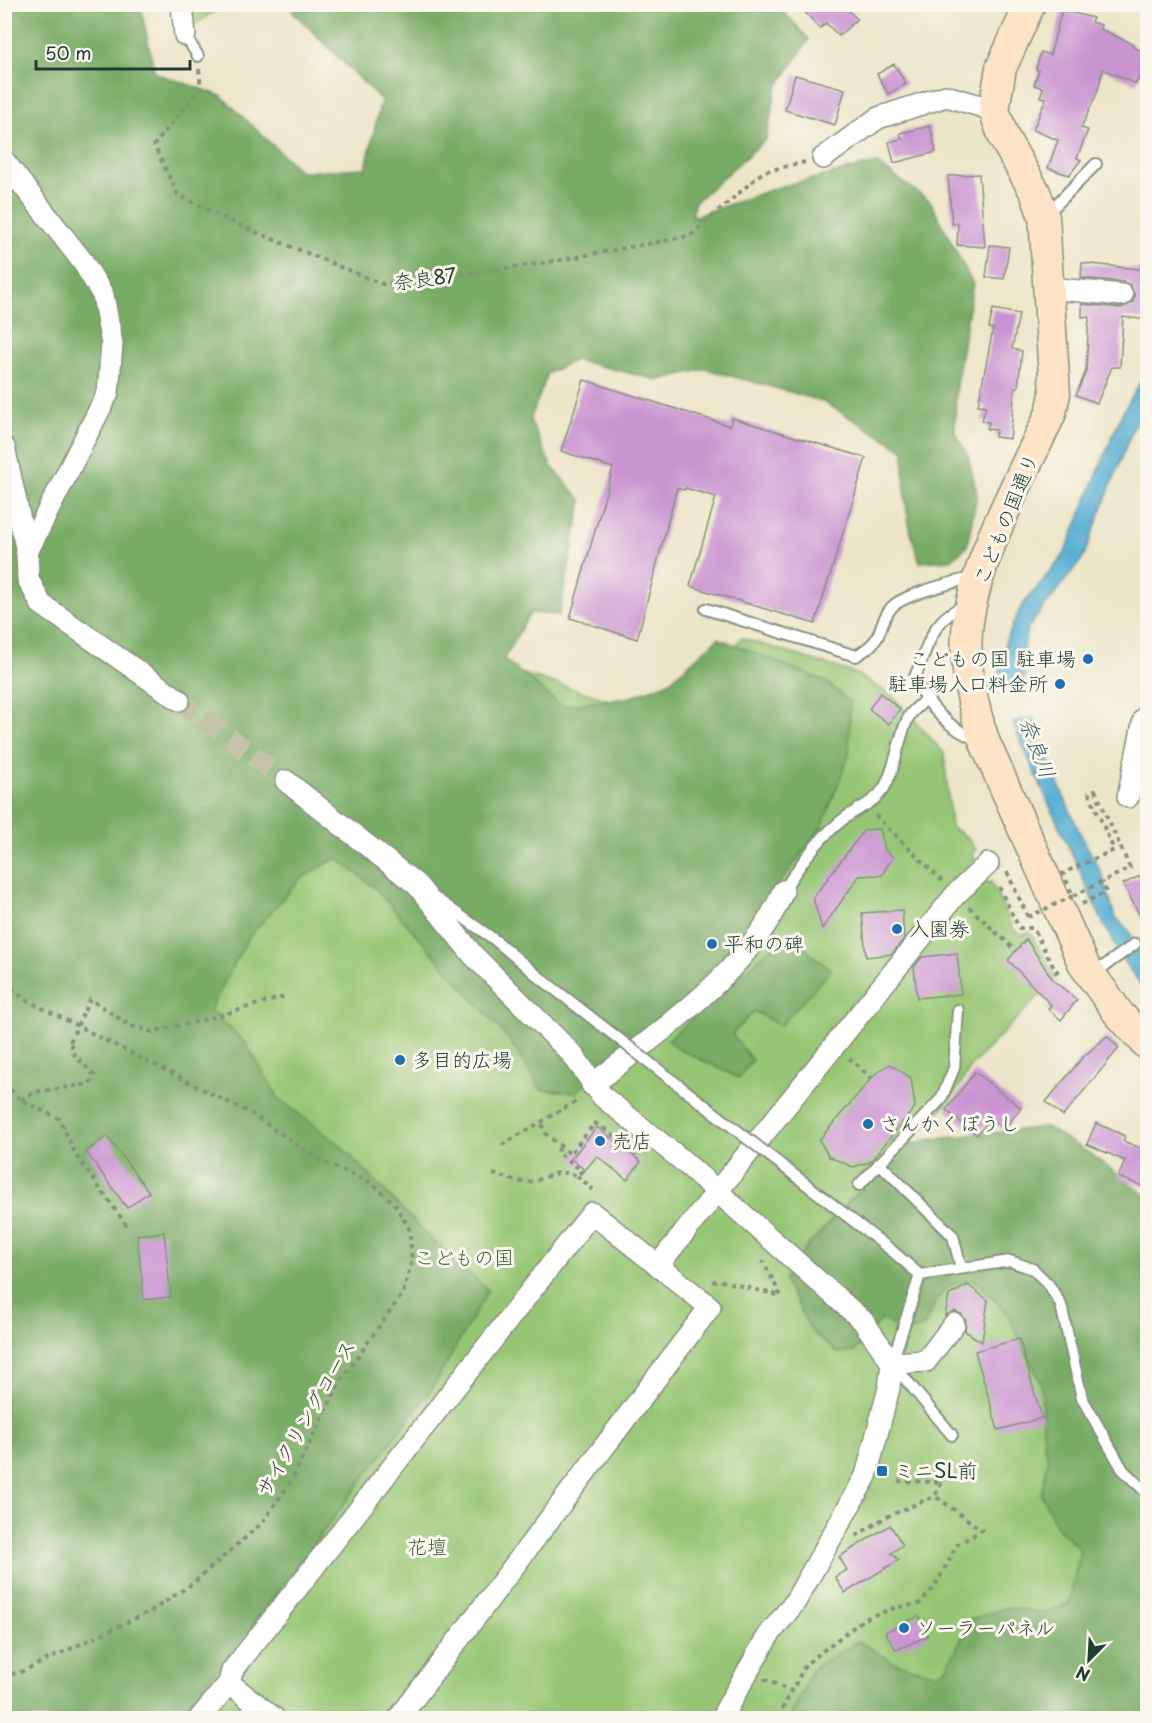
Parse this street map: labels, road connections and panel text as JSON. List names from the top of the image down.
{
  "streets": {
    "main road": ["こどもの国通り"],
    "path": ["奈良87", "サイクリングコース"]
  },
  "water": ["奈良川"],
  "parks": ["こどもの国", "花壇"],
  "places": {
    "other": [
      "こどもの国 駐車場",
      "駐車場入口料金所",
      "入園券",
      "平和の碑",
      "多目的広場",
      "さんかくぼうし",
      "売店",
      "ソーラーパネル"
    ],
    "transit": ["ミニSL前"]
  },
  "scale_bar": "50 m",
  "north": "bottom left"
}
